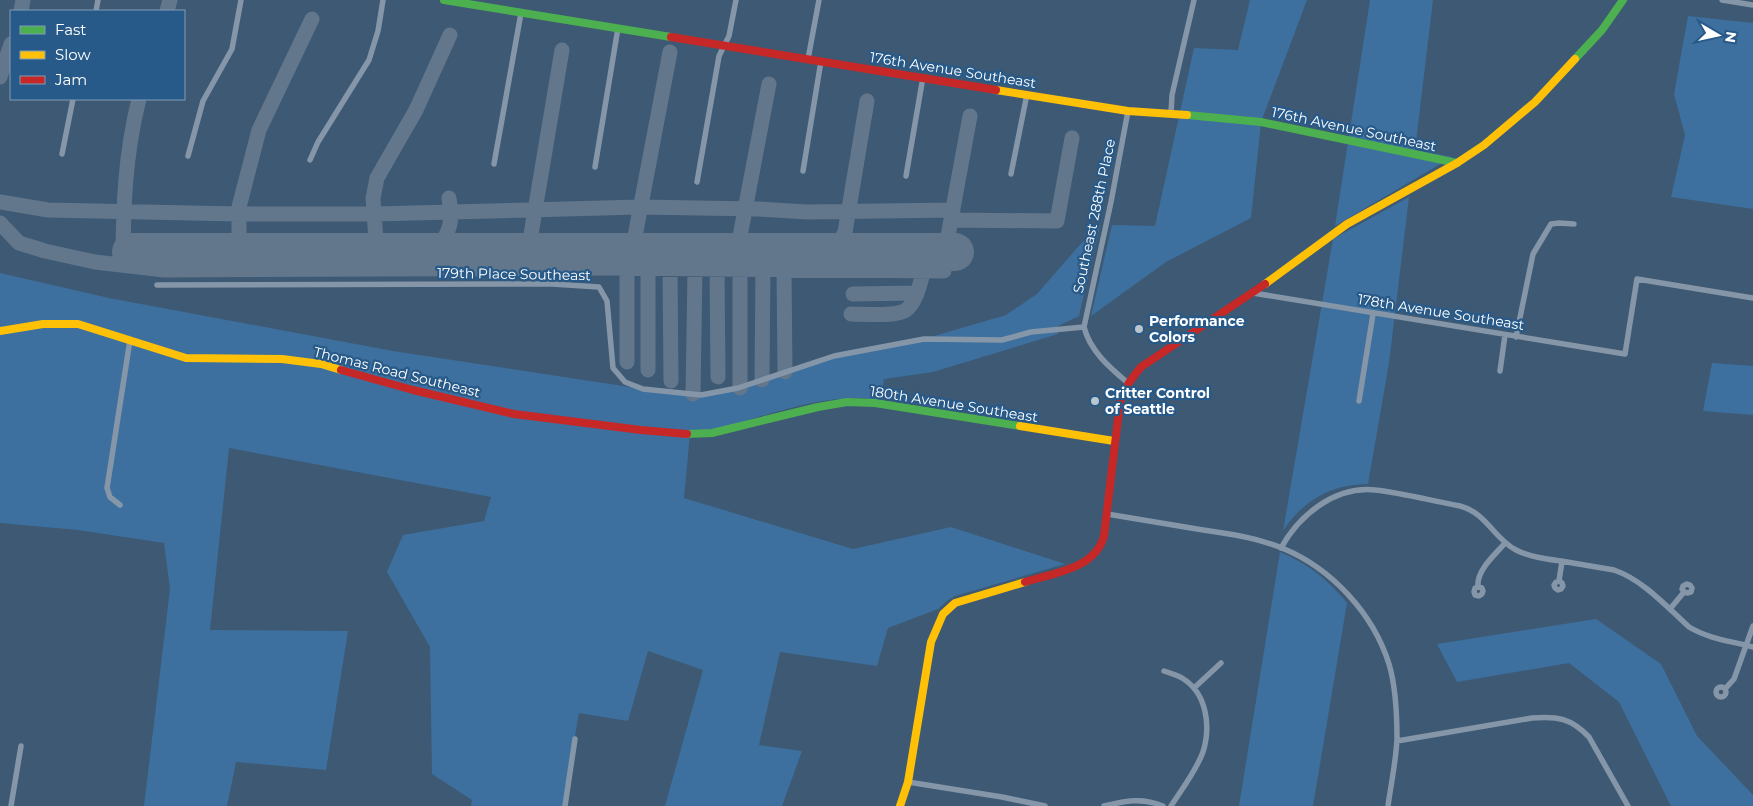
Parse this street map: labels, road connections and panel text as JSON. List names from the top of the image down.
{
  "streets": {
    "street": [
      "176th Avenue Southeast",
      "Southeast 288th Place",
      "179th Place Southeast",
      "178th Avenue Southeast",
      "Thomas Road Southeast",
      "180th Avenue Southeast"
    ]
  },
  "crossings": [
    ["176th Avenue Southeast", "Southeast 288th Place"],
    ["Southeast 288th Place", "179th Place Southeast"],
    ["Thomas Road Southeast", "180th Avenue Southeast"]
  ],
  "places": ["Performance Colors", "Critter Control of Seattle"],
  "legend": ["Fast", "Slow", "Jam"],
  "north": "right"
}
